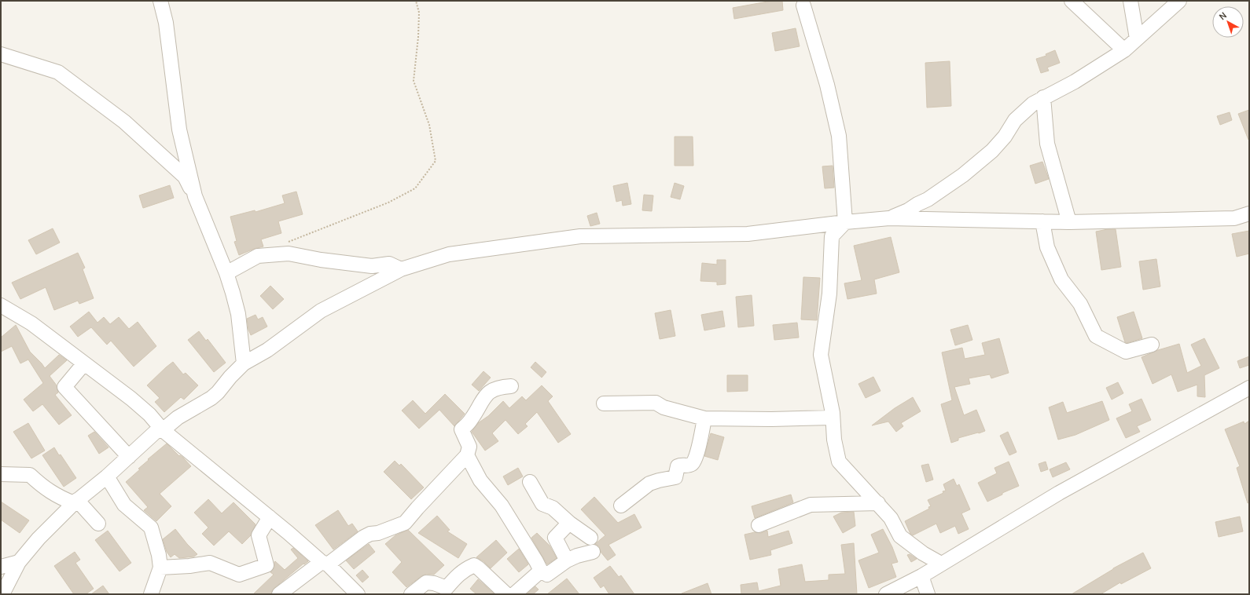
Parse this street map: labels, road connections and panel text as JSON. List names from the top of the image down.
{
  "north": "top left"
}
